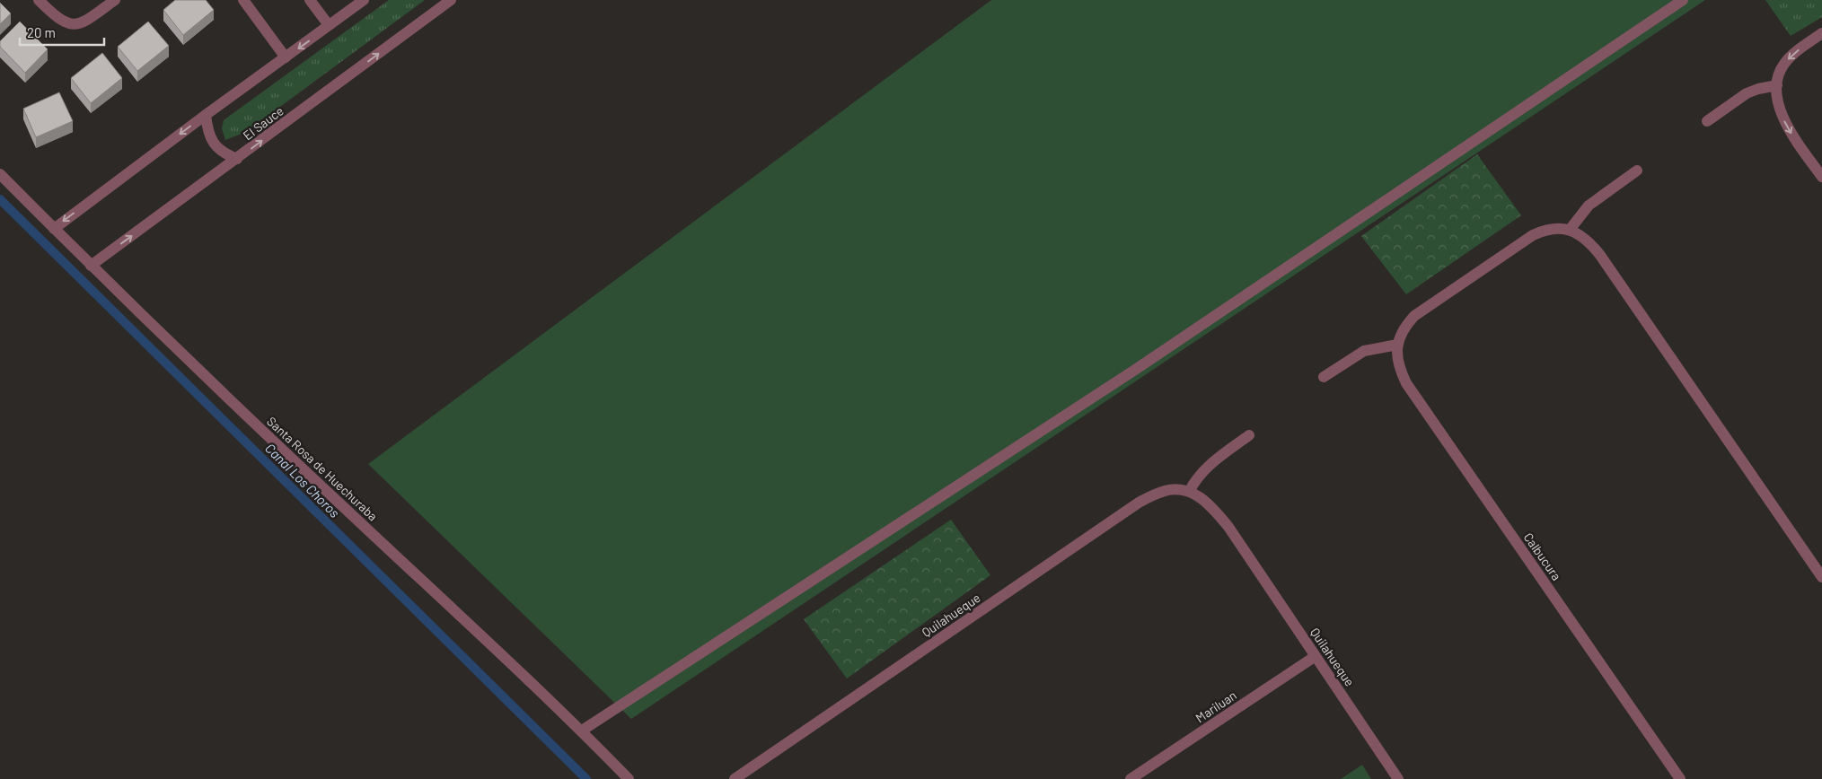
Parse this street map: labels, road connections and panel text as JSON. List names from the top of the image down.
{
  "streets": {
    "street": [
      "El Sauce",
      "Santa Rosa de Huechuraba",
      "Calbucura",
      "Quilahueque",
      "Mariluan"
    ]
  },
  "crossings": [
    ["El Sauce", "Santa Rosa de Huechuraba"],
    ["Quilahueque", "Mariluan"]
  ],
  "water": ["Canal Los Choros"],
  "scale_bar": "20 m"
}
